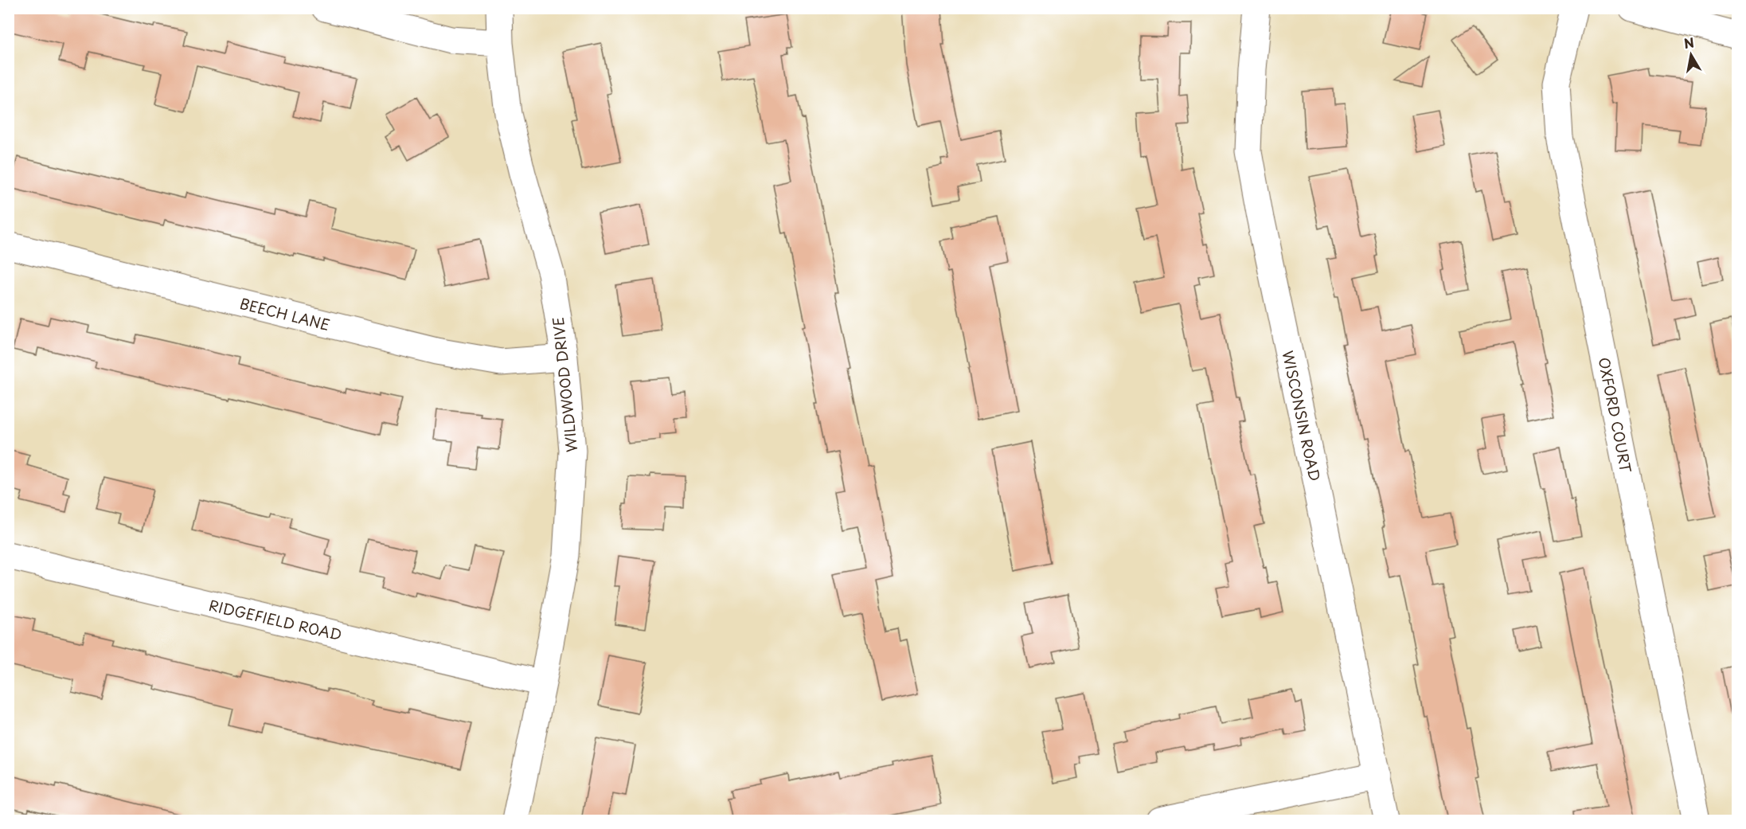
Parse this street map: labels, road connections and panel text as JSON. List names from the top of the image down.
{
  "streets": {
    "street": [
      "BEECH LANE",
      "WILDWOOD DRIVE",
      "OXFORD COURT",
      "WISCONSIN ROAD",
      "RIDGEFIELD ROAD"
    ]
  },
  "crossings": [
    ["BEECH LANE", "WILDWOOD DRIVE"],
    ["WILDWOOD DRIVE", "RIDGEFIELD ROAD"]
  ],
  "north": "top"
}
